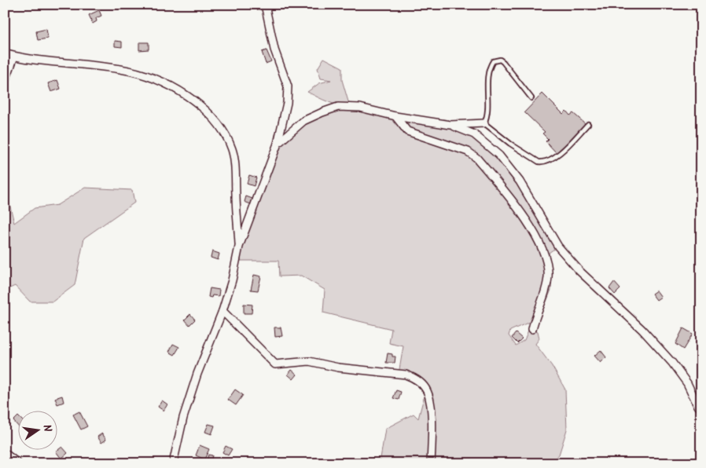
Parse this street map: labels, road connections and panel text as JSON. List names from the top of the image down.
{
  "north": "right"
}
